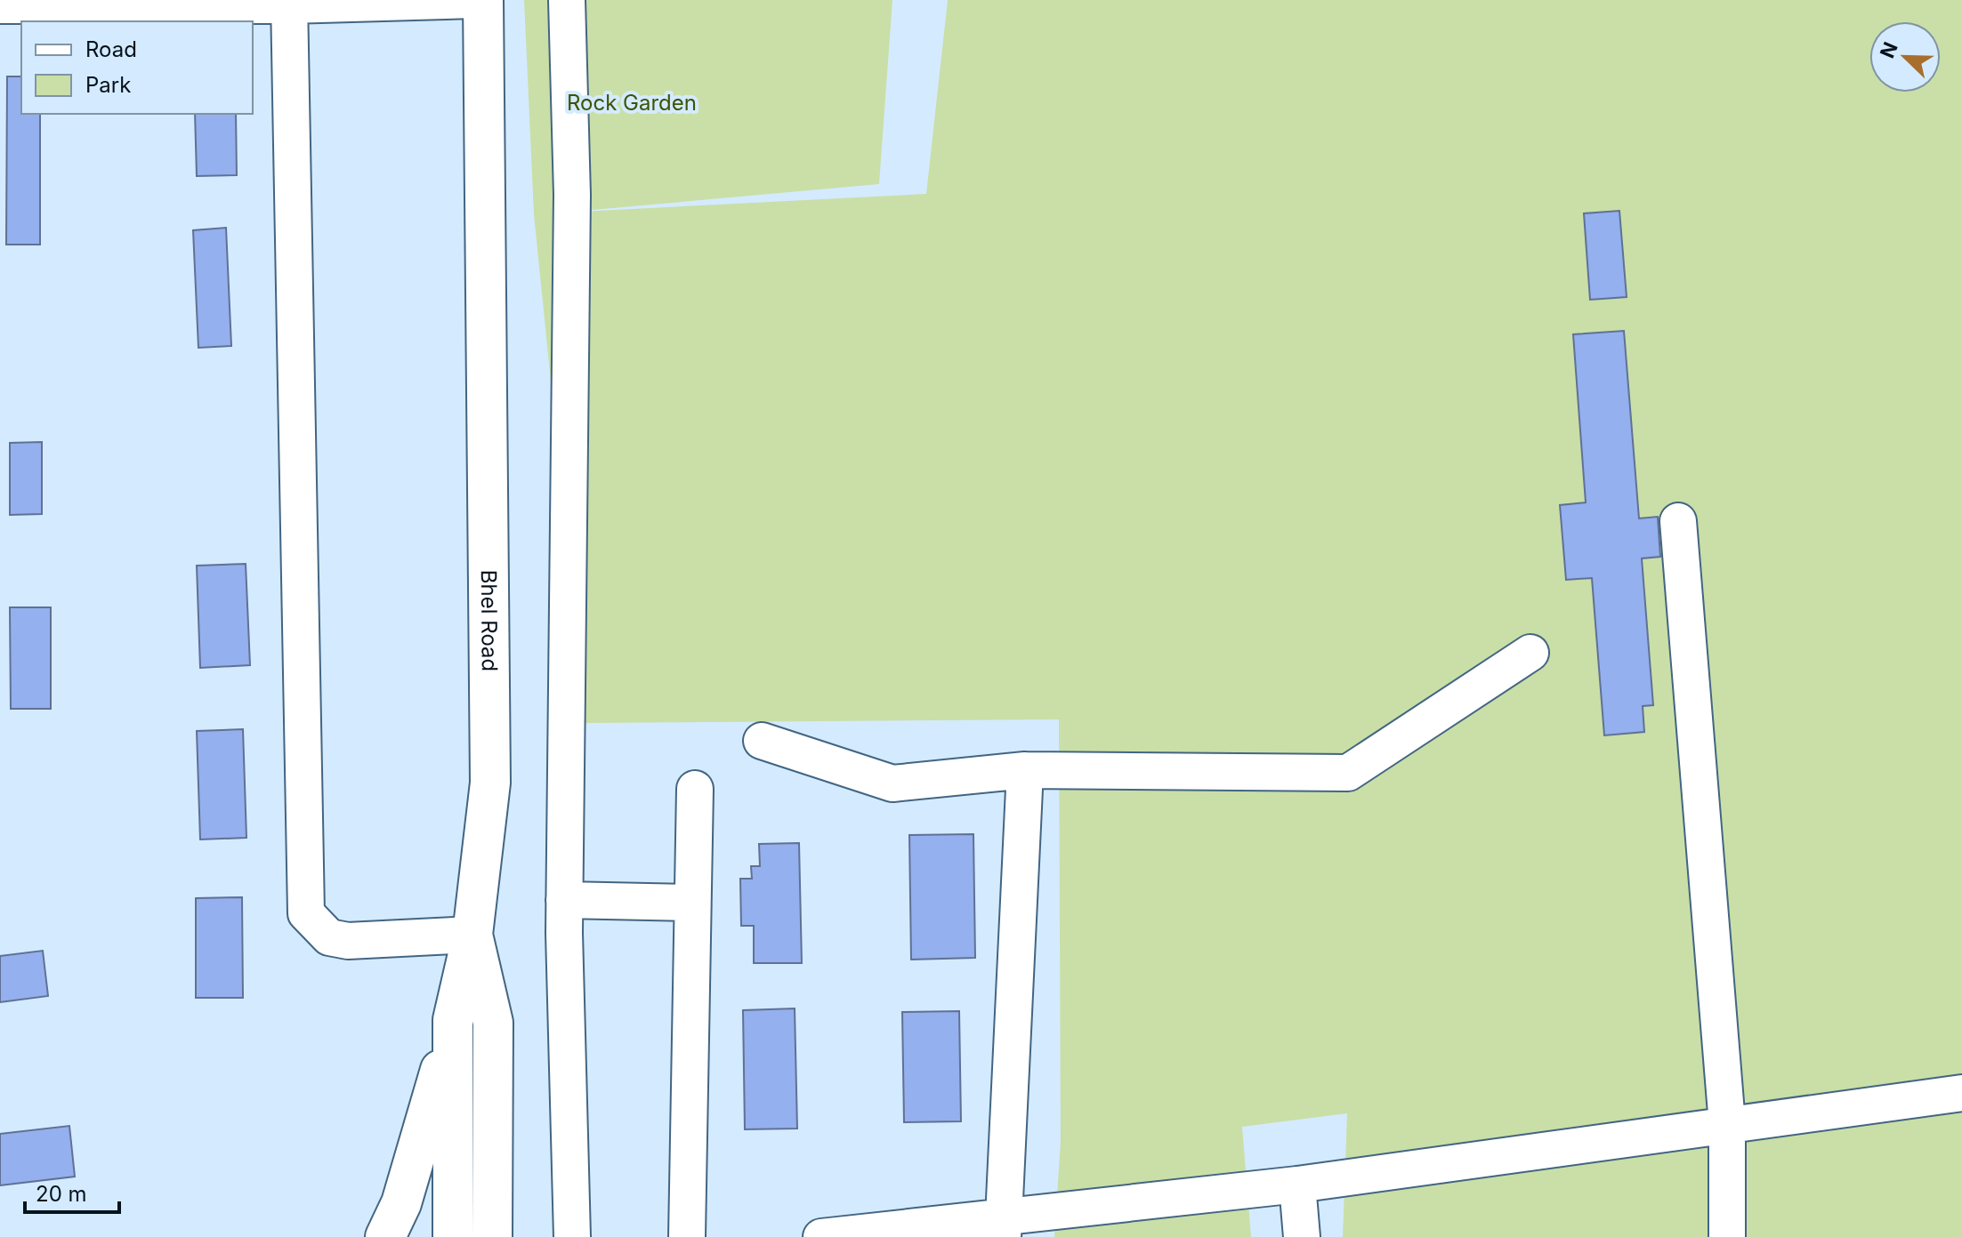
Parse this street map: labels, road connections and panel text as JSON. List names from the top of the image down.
{
  "streets": {
    "street": ["Bhel Road"]
  },
  "parks": ["Rock Garden"],
  "legend": ["Road", "Park"],
  "scale_bar": "20 m",
  "north": "top left"
}
